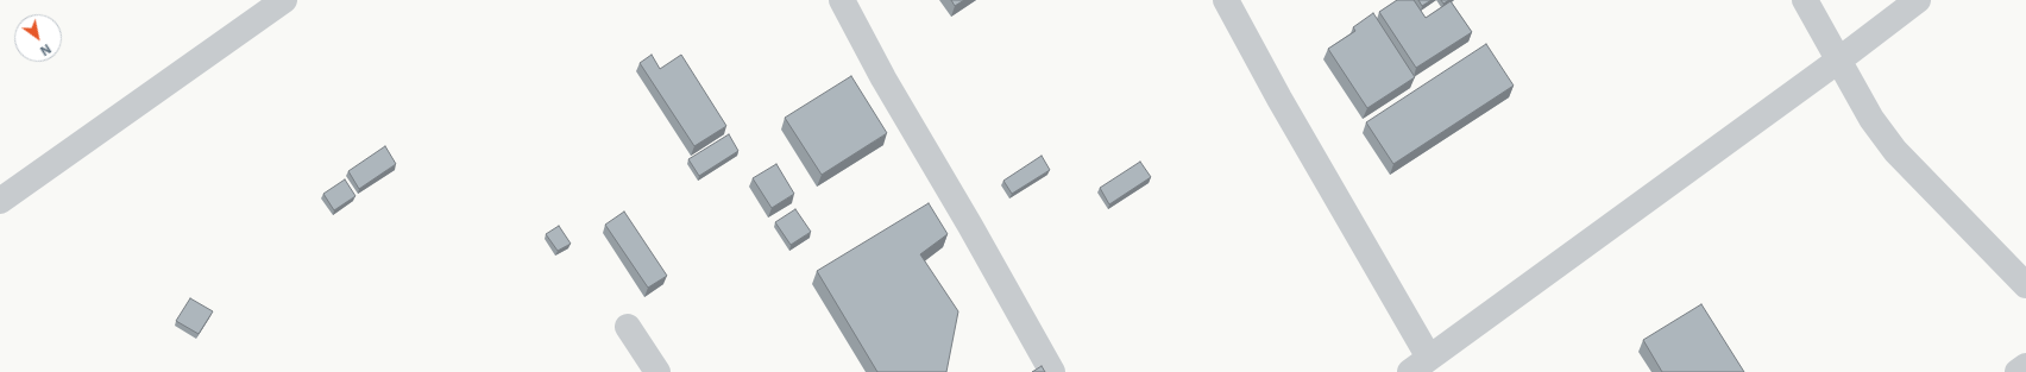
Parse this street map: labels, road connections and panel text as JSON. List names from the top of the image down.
{
  "north": "bottom right"
}
